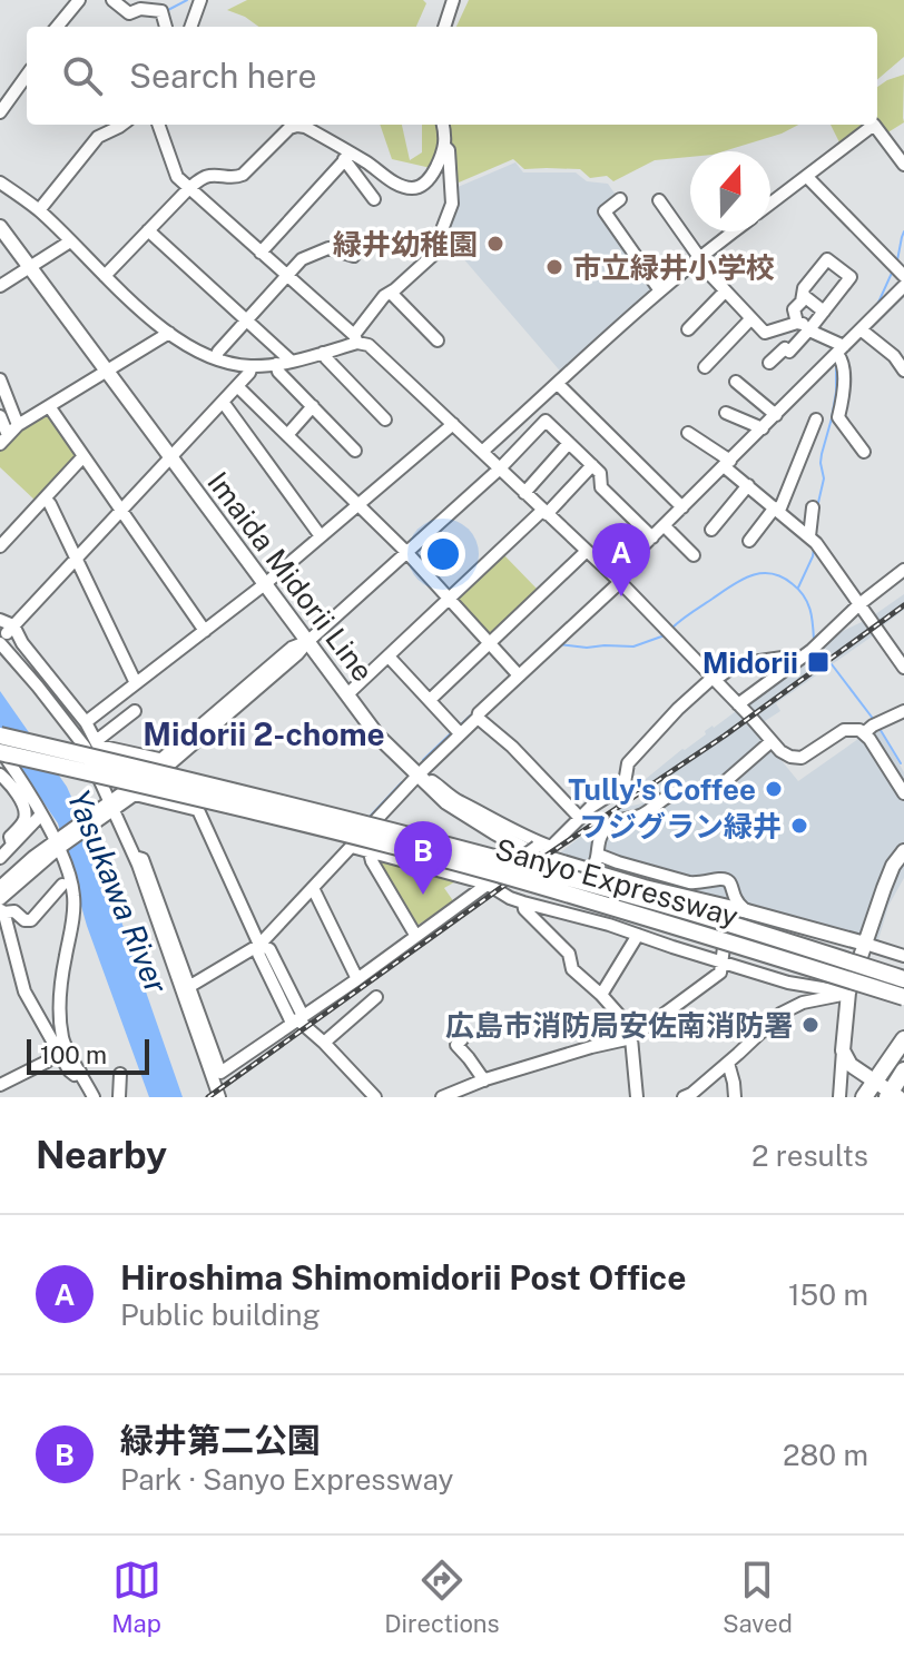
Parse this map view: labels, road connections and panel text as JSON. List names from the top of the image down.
{
  "streets": {
    "highway": ["Sanyo Expressway"],
    "main road": ["Imaida Midorii Line"]
  },
  "districts": ["Midorii 2-chome"],
  "water": ["Yasukawa River"],
  "places": {
    "other": [
      "緑井幼稚園",
      "市立緑井小学校",
      "Tully's Coffee",
      "フジグラン緑井",
      "広島市消防局安佐南消防署"
    ],
    "transit": ["Midorii"]
  },
  "scale_bar": "100 m",
  "north": "top",
  "page": {
    "search": "Search here",
    "pins": ["A", "B"],
    "scale": "100 m",
    "heading": ["Nearby", "2 results"],
    "list": [
      {
        "mark": "A",
        "name": "Hiroshima Shimomidorii Post Office",
        "note": "Public building",
        "value": "150 m"
      },
      {
        "mark": "B",
        "name": "緑井第二公園",
        "note": "Park · Sanyo Expressway",
        "value": "280 m"
      }
    ],
    "nav": ["Map", "Directions", "Saved"]
  }
}
